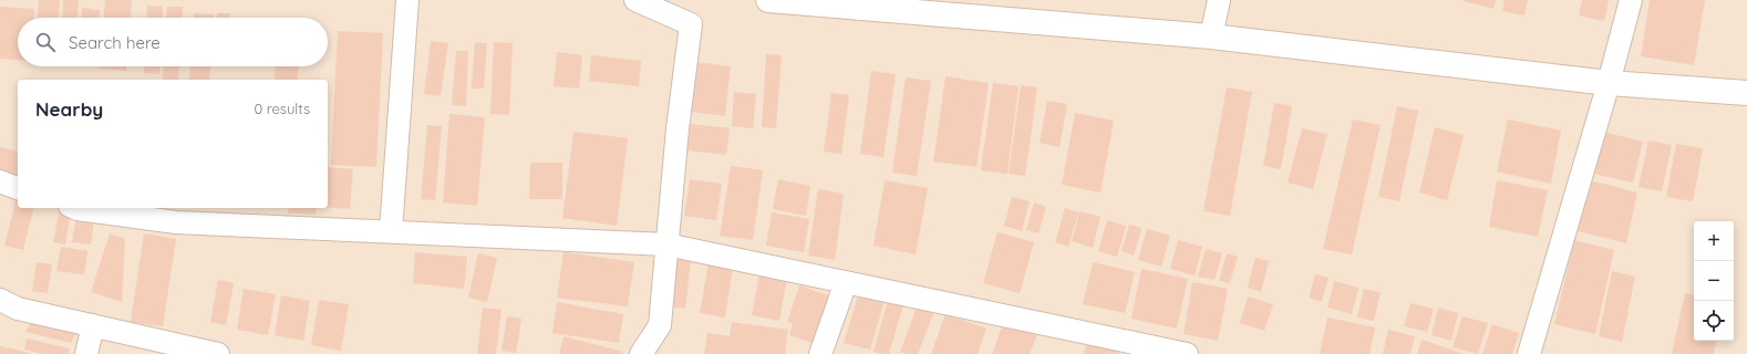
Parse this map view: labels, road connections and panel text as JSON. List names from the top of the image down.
{
  "page": {
    "search": "Search here",
    "heading": ["Nearby", "0 results"],
    "map_buttons": ["+", "−"]
  }
}
